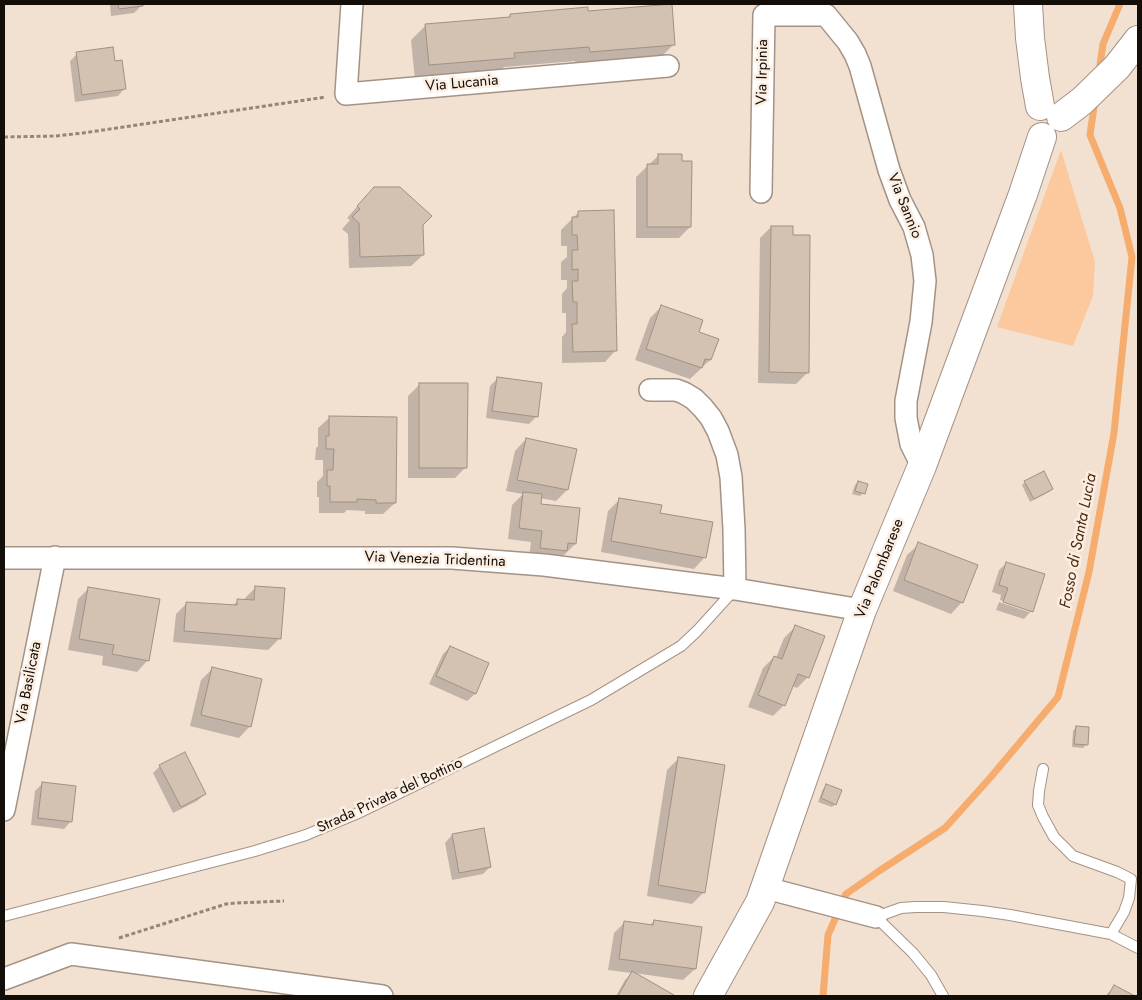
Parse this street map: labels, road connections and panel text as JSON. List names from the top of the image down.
{
  "streets": {
    "main road": ["Via Palombarese"],
    "street": [
      "Via Irpinia",
      "Via Lucania",
      "Via Sannio",
      "Via Venezia Tridentina",
      "Via Basilicata"
    ],
    "lane": ["Strada Privata del Bottino"]
  },
  "crossings": [
    ["Via Irpinia", "Via Sannio"],
    ["Via Sannio", "Via Palombarese"],
    ["Via Venezia Tridentina", "Via Palombarese"],
    ["Via Venezia Tridentina", "Via Basilicata"],
    ["Via Venezia Tridentina", "Strada Privata del Bottino"]
  ],
  "water": ["Fosso di Santa Lucia"]
}
